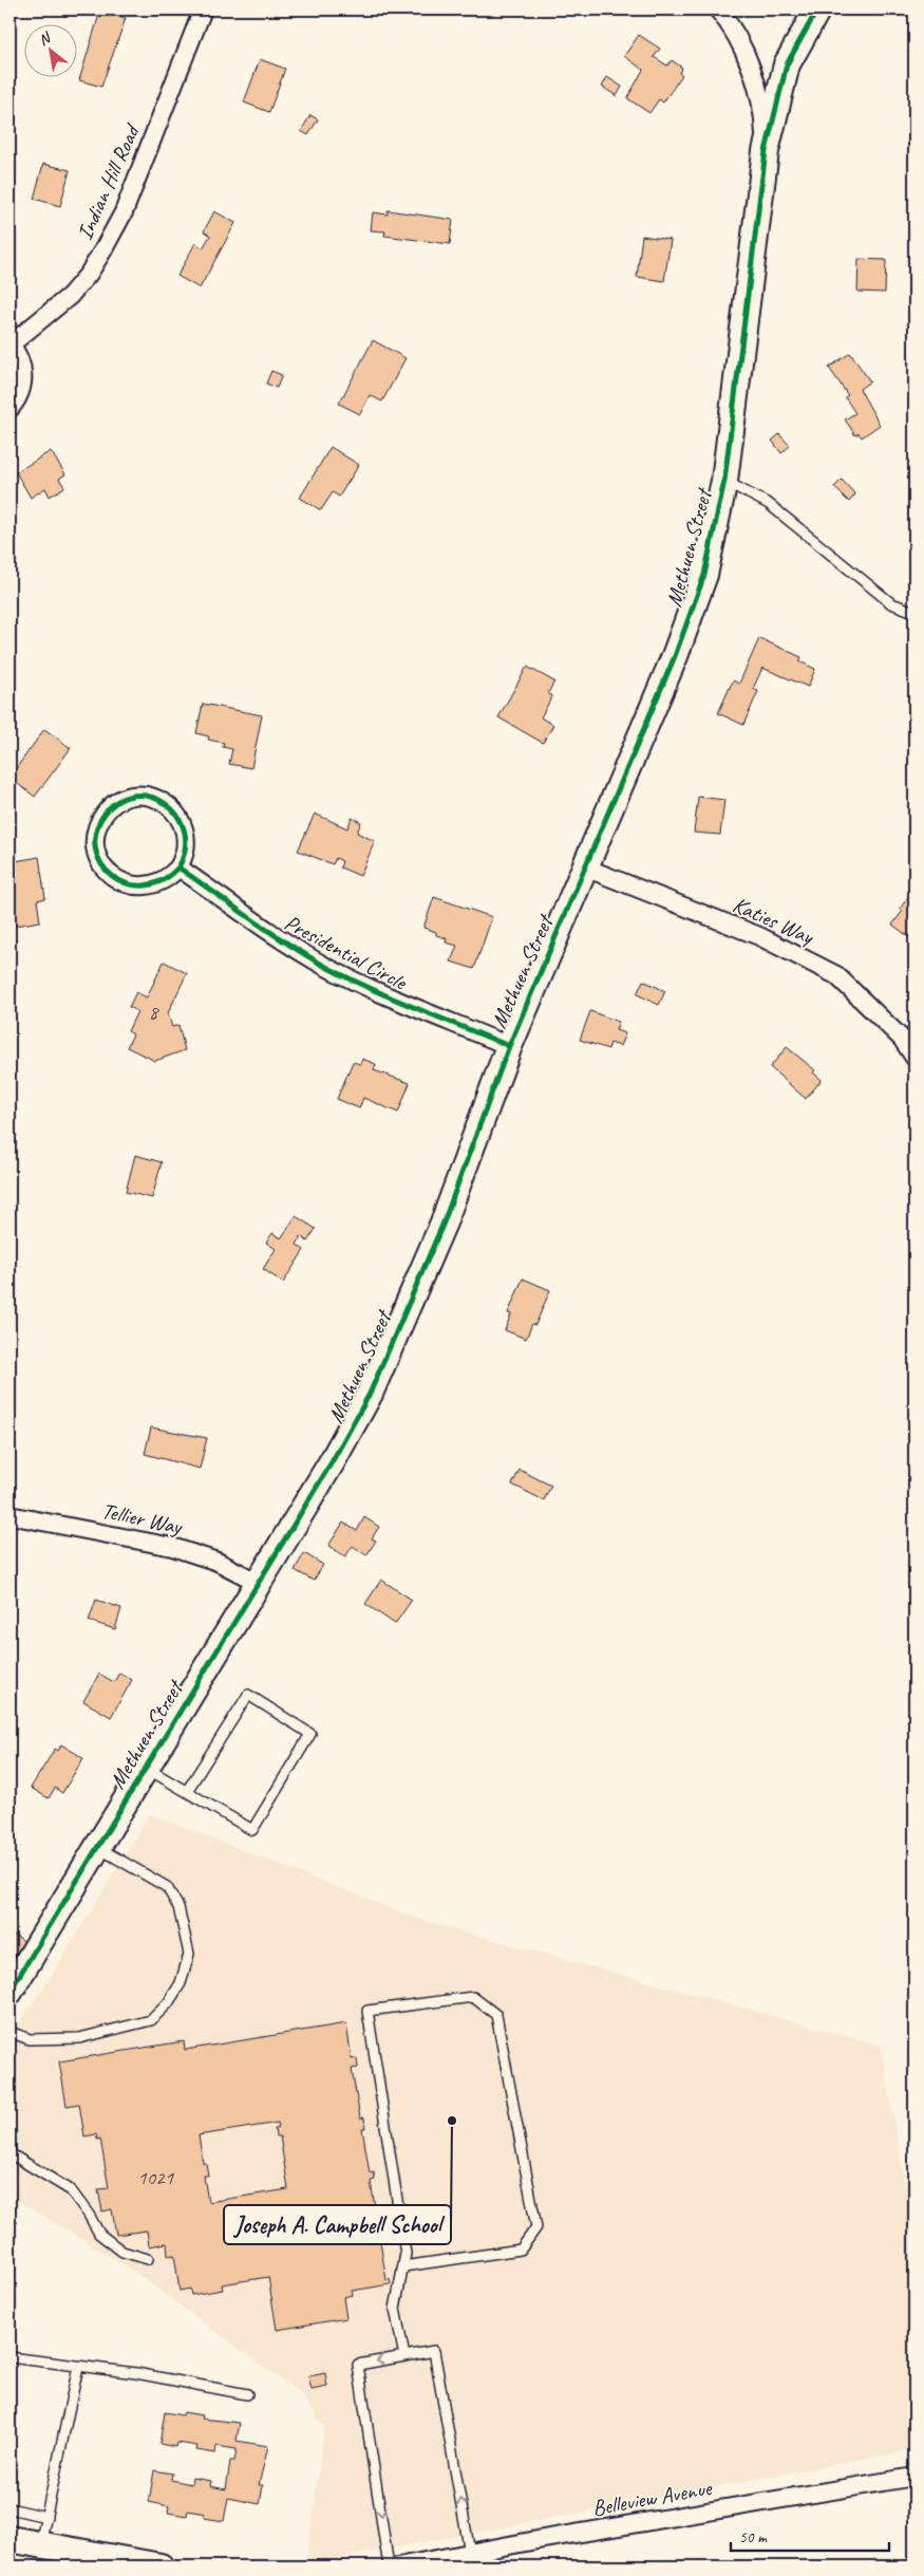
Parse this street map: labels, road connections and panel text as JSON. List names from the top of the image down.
{
  "streets": {
    "street": [
      "Indian Hill Road",
      "Methuen Street",
      "Katies Way",
      "Presidential Circle",
      "Tellier Way",
      "Belleview Avenue"
    ]
  },
  "crossings": [
    ["Methuen Street", "Katies Way"],
    ["Methuen Street", "Presidential Circle"],
    ["Methuen Street", "Tellier Way"]
  ],
  "places": ["Joseph A. Campbell School"],
  "house_numbers": ["8", "1021"],
  "scale_bar": "50 m",
  "north": "top left"
}
